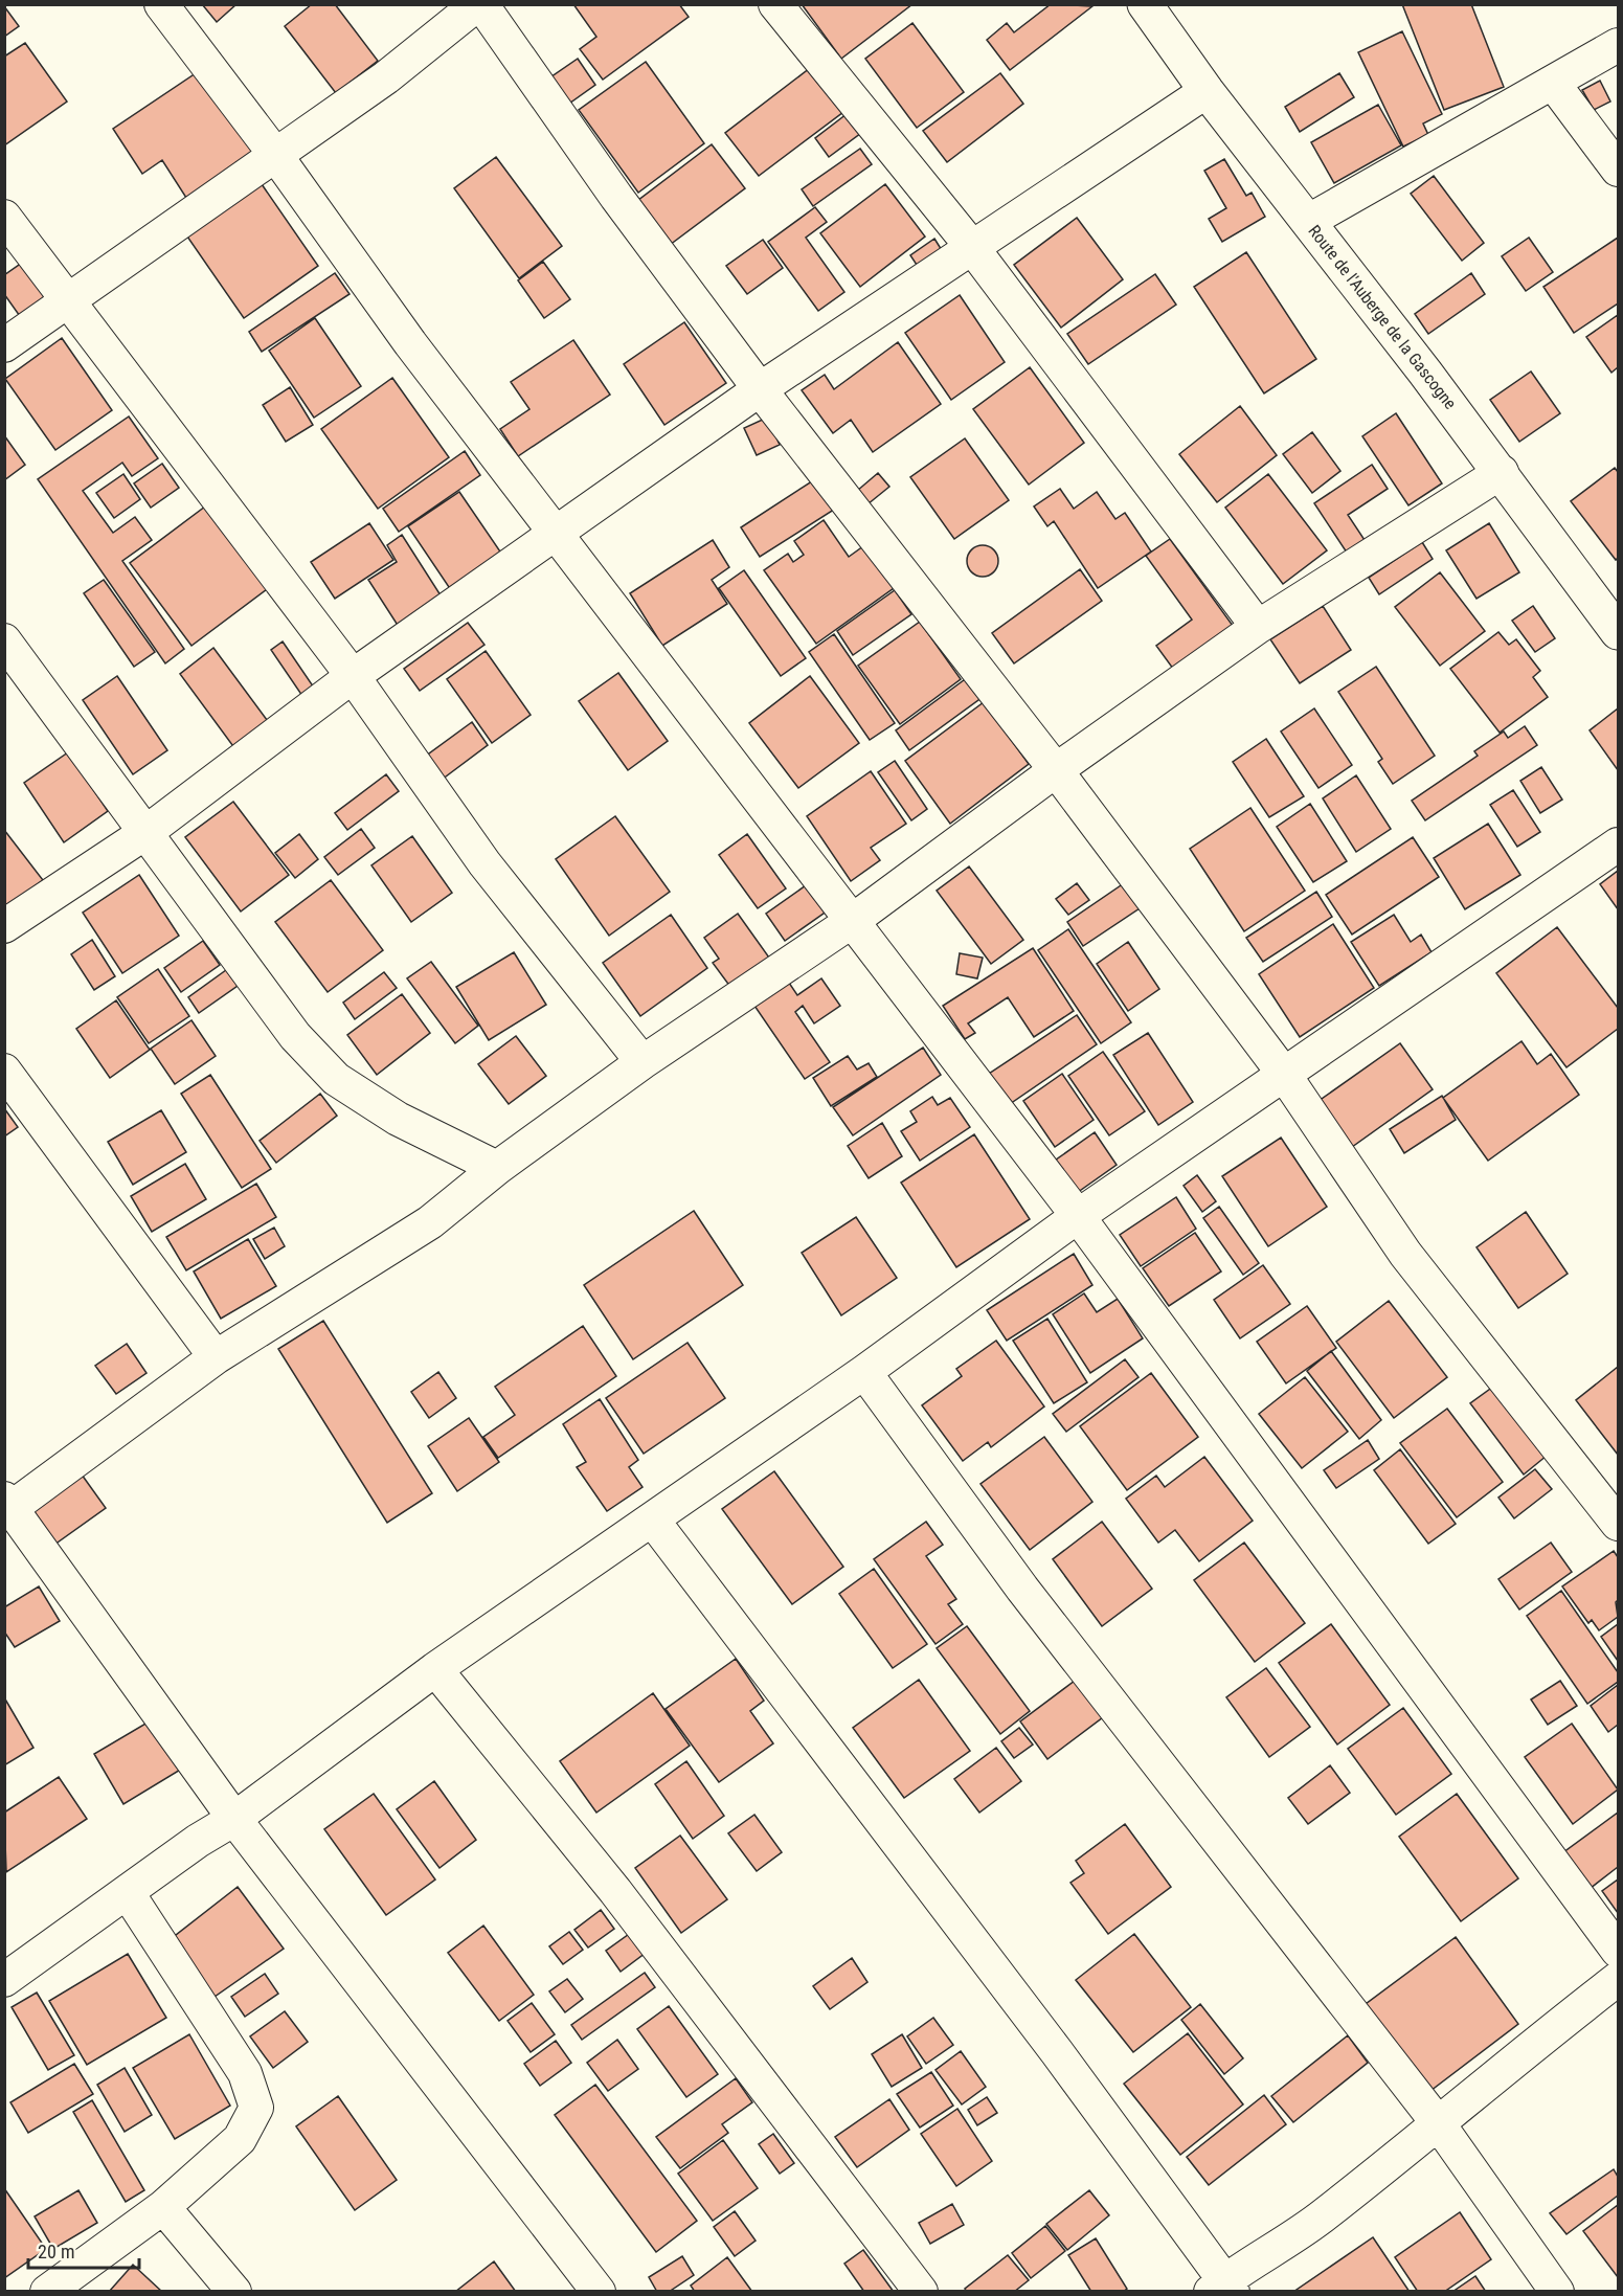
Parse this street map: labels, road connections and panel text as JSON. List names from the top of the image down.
{
  "streets": {
    "street": ["Route de l'Auberge de la Gascogne"]
  },
  "scale_bar": "20 m"
}
